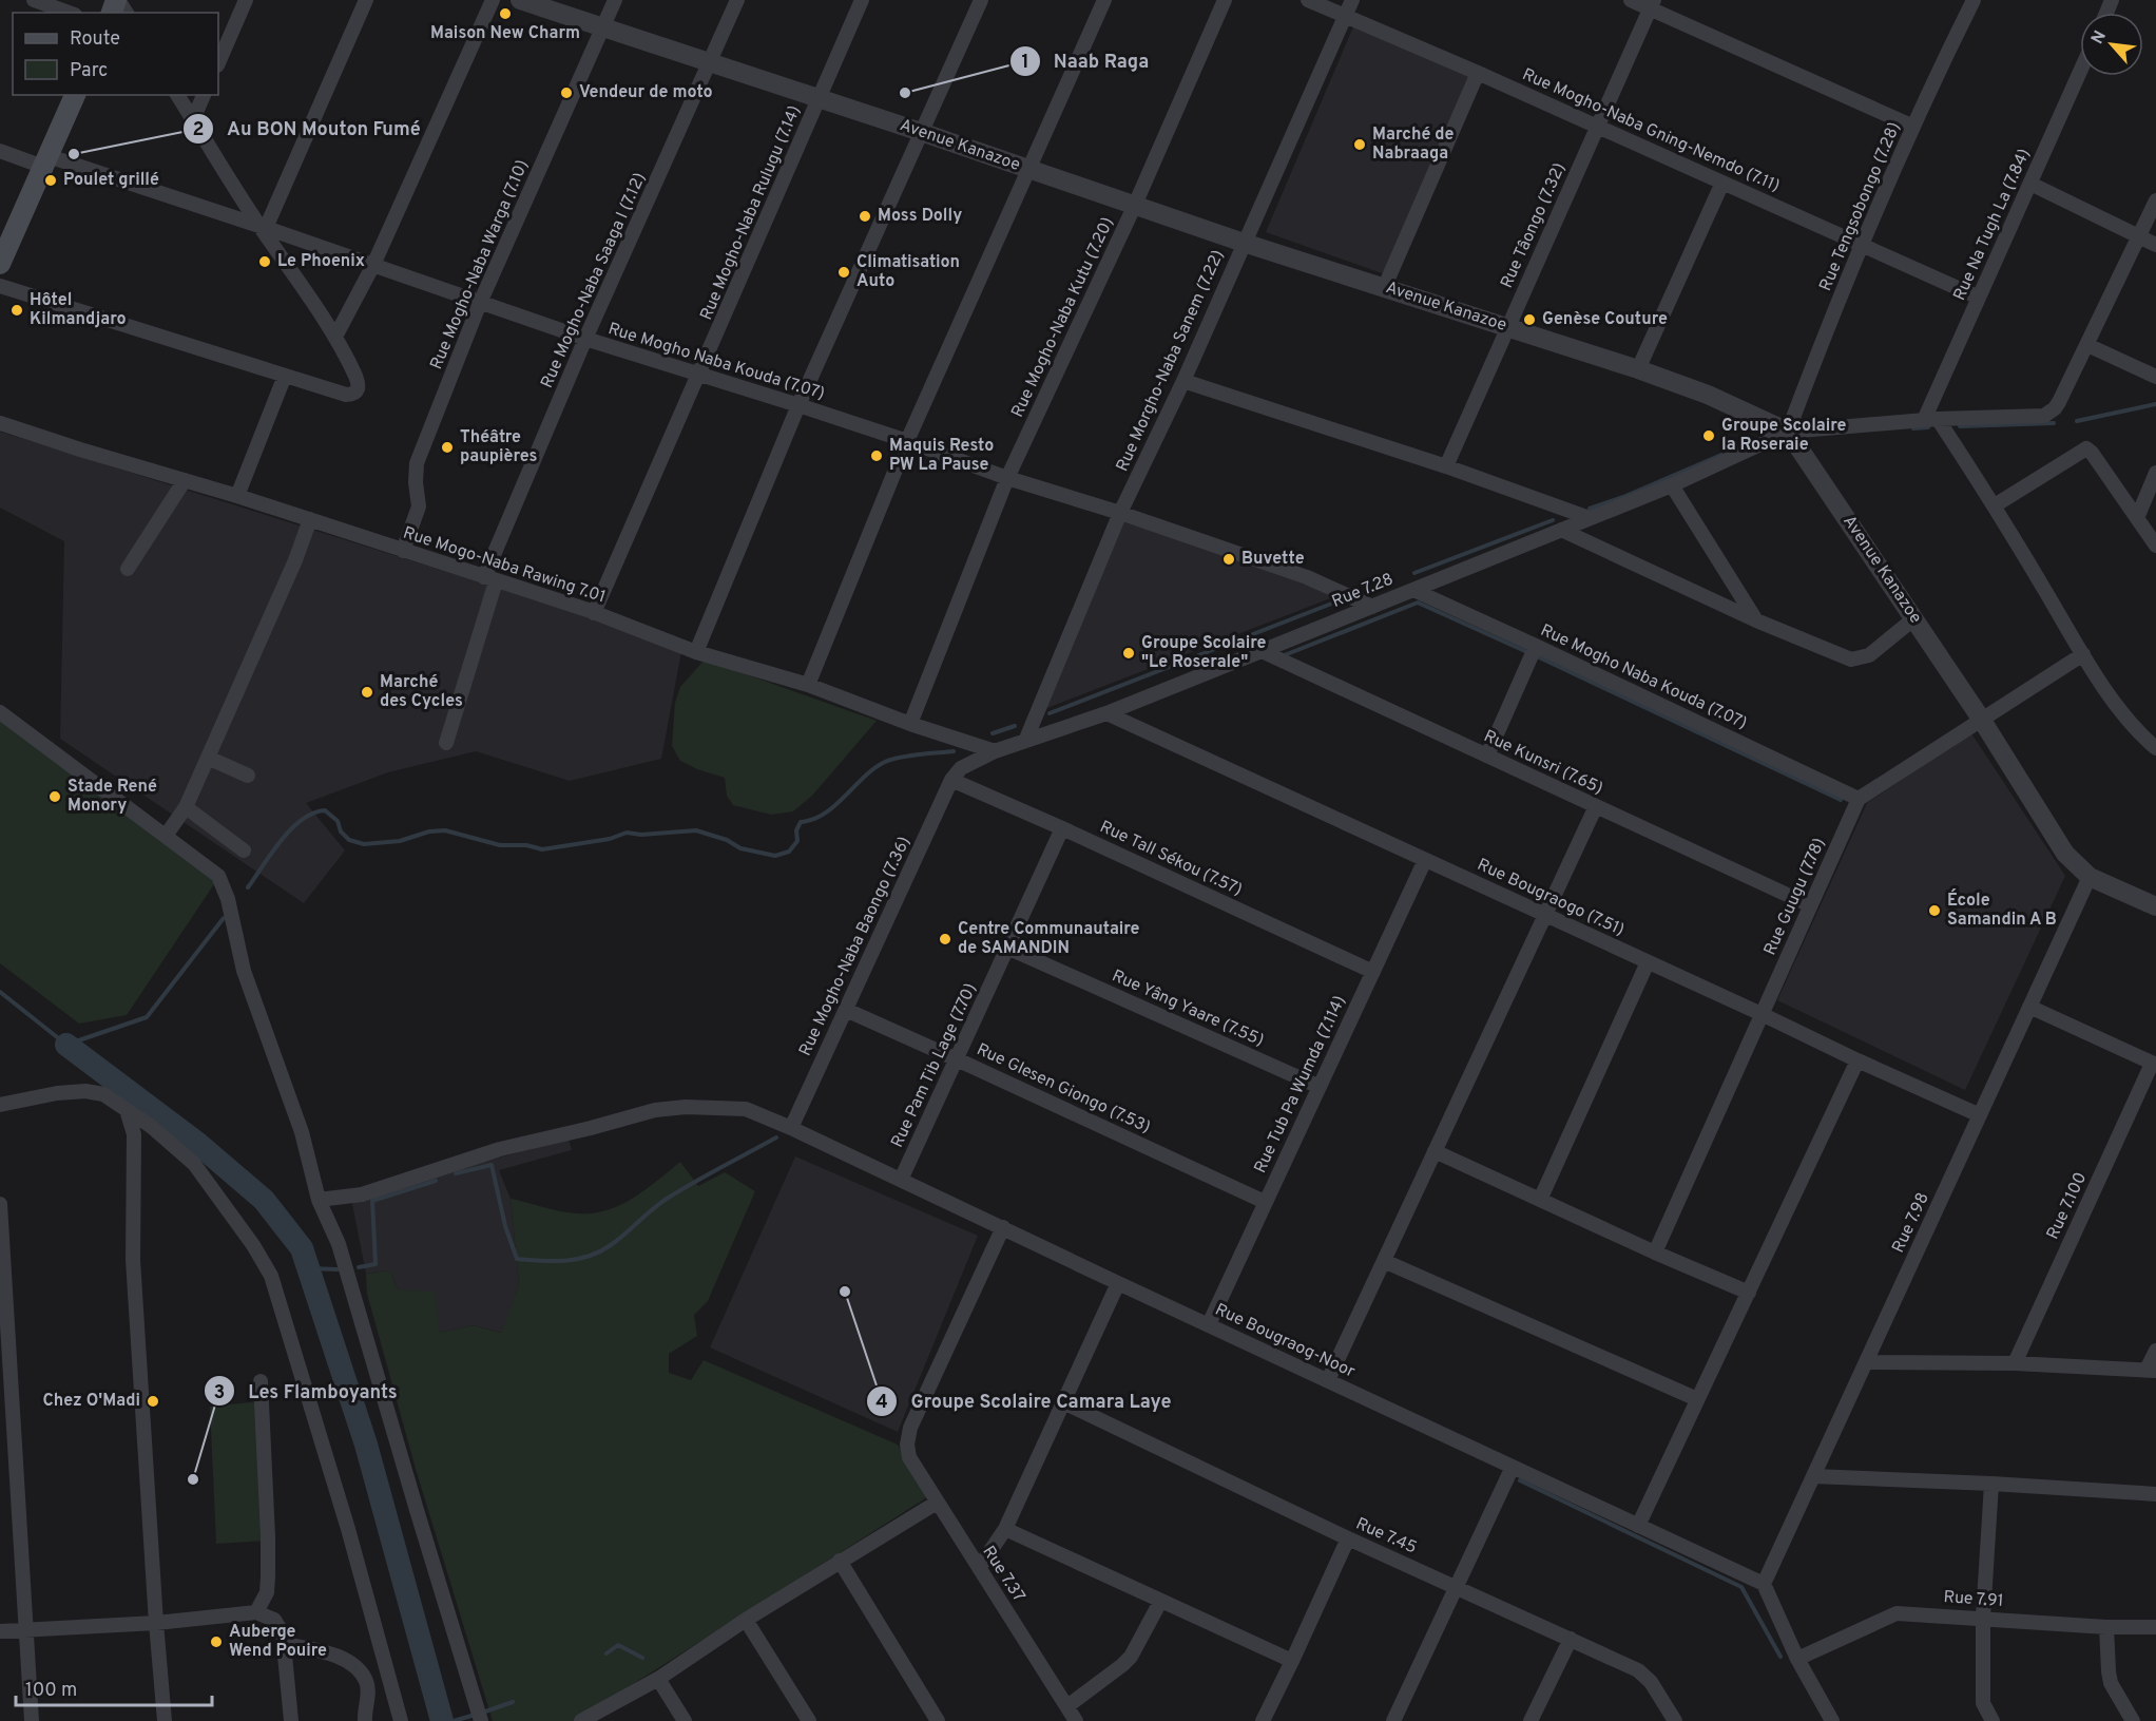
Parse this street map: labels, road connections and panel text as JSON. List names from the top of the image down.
{
  "streets": {
    "street": [
      "Rue Mogho-Naba Gning-Nemdo (7.11)",
      "Avenue Kanazoe",
      "Rue Tengsobongo (7.28)",
      "Rue Mogho-Naba Rulugu (7.14)",
      "Rue Na Tugh La (7.84)",
      "Rue Tâongo (7.32)",
      "Rue Mogho-Naba Warga (7.10)",
      "Rue Mogho-Naba Saaga I (7.12)",
      "Rue Mogho-Naba Kutu (7.20)",
      "Rue Morgho-Naba Sanem (7.22)",
      "Rue Mogho Naba Kouda (7.07)",
      "Rue Mogo-Naba Rawing 7.01",
      "Rue 7.28",
      "Rue Kunsri (7.65)",
      "Rue Tall Sékou (7.57)",
      "Rue Guugu (7.78)",
      "Rue Bougraogo (7.51)",
      "Rue Mogho-Naba Baongo (7.36)",
      "Rue Yâng Yaare (7.55)",
      "Rue Pam Tib Lage (7.70)",
      "Rue Tub Pa Wumda (7.114)",
      "Rue Glesen Giongo (7.53)",
      "Rue 7.100",
      "Rue 7.98",
      "Rue Bougraog-Noor",
      "Rue 7.45",
      "Rue 7.37",
      "Rue 7.91"
    ]
  },
  "crossings": [
    ["Rue Mogho-Naba Gning-Nemdo (7.11)", "Rue Tengsobongo (7.28)"],
    ["Rue Mogho-Naba Gning-Nemdo (7.11)", "Rue Na Tugh La (7.84)"],
    ["Rue Mogho-Naba Gning-Nemdo (7.11)", "Rue Tâongo (7.32)"],
    ["Rue Mogho-Naba Gning-Nemdo (7.11)", "Rue Morgho-Naba Sanem (7.22)"],
    ["Avenue Kanazoe", "Rue Tengsobongo (7.28)"],
    ["Avenue Kanazoe", "Rue Mogho-Naba Rulugu (7.14)"],
    ["Avenue Kanazoe", "Rue Tâongo (7.32)"],
    ["Avenue Kanazoe", "Rue Mogho-Naba Warga (7.10)"],
    ["Avenue Kanazoe", "Rue Mogho-Naba Saaga I (7.12)"],
    ["Avenue Kanazoe", "Rue Mogho-Naba Kutu (7.20)"],
    ["Avenue Kanazoe", "Rue Morgho-Naba Sanem (7.22)"],
    ["Avenue Kanazoe", "Rue 7.28"],
    ["Avenue Kanazoe", "Rue 7.98"],
    ["Rue Tengsobongo (7.28)", "Rue 7.28"],
    ["Rue Mogho-Naba Rulugu (7.14)", "Rue Mogho Naba Kouda (7.07)"],
    ["Rue Mogho-Naba Rulugu (7.14)", "Rue Mogo-Naba Rawing 7.01"],
    ["Rue Mogho-Naba Warga (7.10)", "Rue Mogho Naba Kouda (7.07)"],
    ["Rue Mogho-Naba Warga (7.10)", "Rue Mogo-Naba Rawing 7.01"],
    ["Rue Mogho-Naba Saaga I (7.12)", "Rue Mogho Naba Kouda (7.07)"],
    ["Rue Mogho-Naba Saaga I (7.12)", "Rue Mogo-Naba Rawing 7.01"],
    ["Rue Mogho-Naba Kutu (7.20)", "Rue Mogho Naba Kouda (7.07)"],
    ["Rue Mogho-Naba Kutu (7.20)", "Rue Mogo-Naba Rawing 7.01"],
    ["Rue Morgho-Naba Sanem (7.22)", "Rue Mogho Naba Kouda (7.07)"],
    ["Rue Morgho-Naba Sanem (7.22)", "Rue 7.28"],
    ["Rue Mogho Naba Kouda (7.07)", "Rue 7.28"],
    ["Rue Mogho Naba Kouda (7.07)", "Rue Guugu (7.78)"],
    ["Rue Mogo-Naba Rawing 7.01", "Rue 7.28"],
    ["Rue 7.28", "Rue Kunsri (7.65)"],
    ["Rue 7.28", "Rue Tall Sékou (7.57)"],
    ["Rue 7.28", "Rue Bougraogo (7.51)"],
    ["Rue 7.28", "Rue Mogho-Naba Baongo (7.36)"],
    ["Rue Kunsri (7.65)", "Rue Guugu (7.78)"],
    ["Rue Tall Sékou (7.57)", "Rue Mogho-Naba Baongo (7.36)"],
    ["Rue Tall Sékou (7.57)", "Rue Pam Tib Lage (7.70)"],
    ["Rue Tall Sékou (7.57)", "Rue Tub Pa Wumda (7.114)"],
    ["Rue Guugu (7.78)", "Rue Bougraogo (7.51)"],
    ["Rue Bougraogo (7.51)", "Rue Tub Pa Wumda (7.114)"],
    ["Rue Bougraogo (7.51)", "Rue 7.98"],
    ["Rue Mogho-Naba Baongo (7.36)", "Rue Glesen Giongo (7.53)"],
    ["Rue Mogho-Naba Baongo (7.36)", "Rue Bougraog-Noor"],
    ["Rue Yâng Yaare (7.55)", "Rue Pam Tib Lage (7.70)"],
    ["Rue Yâng Yaare (7.55)", "Rue Tub Pa Wumda (7.114)"],
    ["Rue Pam Tib Lage (7.70)", "Rue Glesen Giongo (7.53)"],
    ["Rue Pam Tib Lage (7.70)", "Rue Bougraog-Noor"],
    ["Rue Tub Pa Wumda (7.114)", "Rue Glesen Giongo (7.53)"],
    ["Rue Tub Pa Wumda (7.114)", "Rue Bougraog-Noor"],
    ["Rue 7.98", "Rue Bougraog-Noor"],
    ["Rue Bougraog-Noor", "Rue 7.37"]
  ],
  "places": [
    "Maison New Charm",
    "Vendeur de moto",
    "Naab Raga",
    "Marché de Nabraaga",
    "Au BON Mouton Fumé",
    "Poulet grillé",
    "Moss Dolly",
    "Le Phoenix",
    "Climatisation Auto",
    "Hôtel Kilmandjaro",
    "Genèse Couture",
    "Groupe Scolaire la Roseraie",
    "Théâtre paupières",
    "Maquis Resto PW La Pause",
    "Buvette",
    "Groupe Scolaire \"Le Roserale\"",
    "Marché des Cycles",
    "Stade René Monory",
    "École Samandin A B",
    "Centre Communautaire de SAMANDIN",
    "Groupe Scolaire Camara Laye",
    "Chez O'Madi",
    "Les Flamboyants",
    "Auberge Wend Pouire"
  ],
  "legend": ["Route", "Parc"],
  "scale_bar": "100 m",
  "north": "top left"
}
